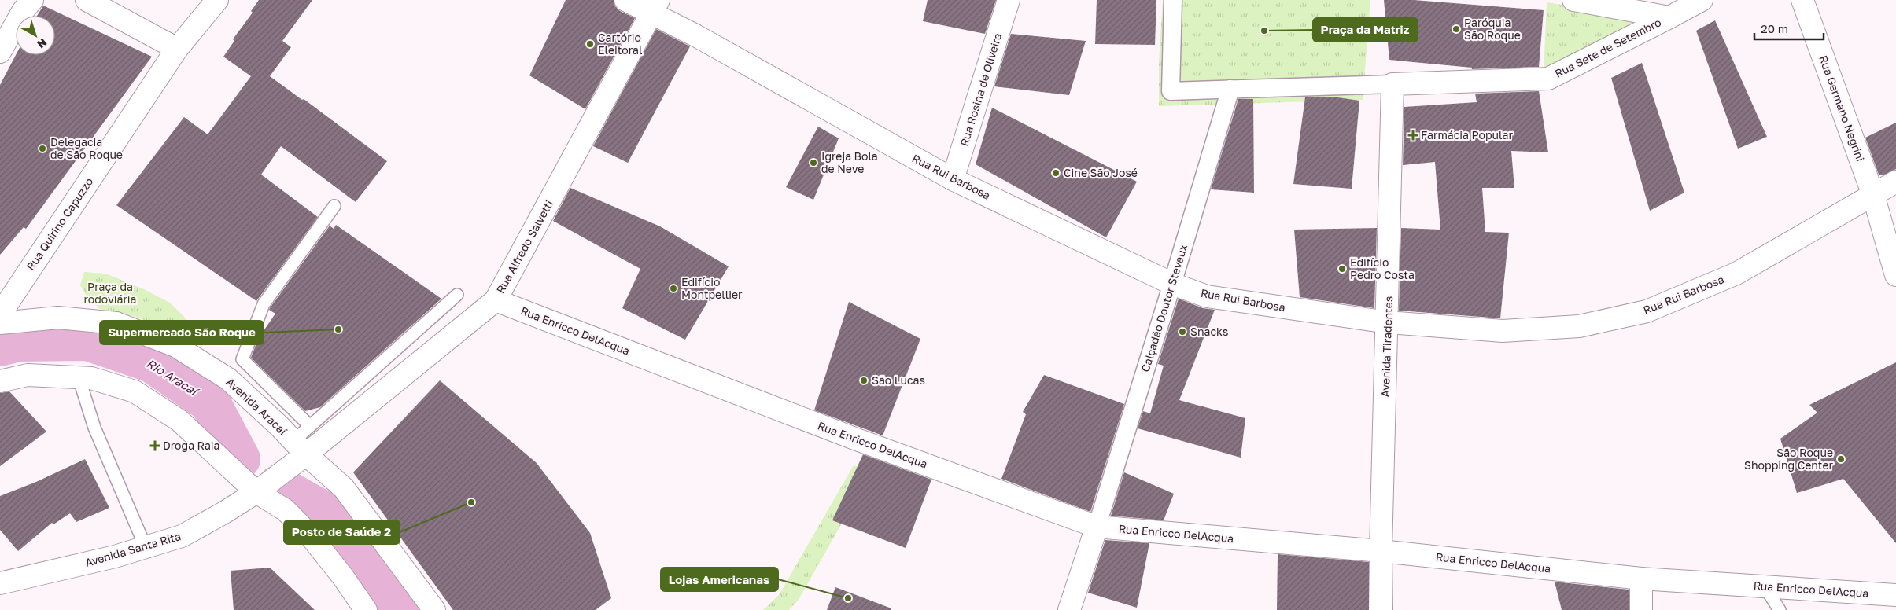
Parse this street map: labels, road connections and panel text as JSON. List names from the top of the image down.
{
  "streets": {
    "street": [
      "Rua Sete de Setembro",
      "Rua Rosina de Oliveira",
      "Rua Germano Negrini",
      "Rua Rui Barbosa",
      "Rua Quirino Capuzzo",
      "Rua Alfredo Salvetti",
      "Calçadão Doutor Stevaux",
      "Rua Enricco DelAcqua",
      "Avenida Tiradentes",
      "Avenida Aracaí",
      "Avenida Santa Rita"
    ]
  },
  "crossings": [
    ["Rua Sete de Setembro", "Avenida Tiradentes"],
    ["Rua Rosina de Oliveira", "Rua Rui Barbosa"],
    ["Rua Germano Negrini", "Rua Rui Barbosa"],
    ["Rua Rui Barbosa", "Rua Alfredo Salvetti"],
    ["Rua Rui Barbosa", "Calçadão Doutor Stevaux"],
    ["Rua Rui Barbosa", "Avenida Tiradentes"],
    ["Rua Alfredo Salvetti", "Rua Enricco DelAcqua"],
    ["Rua Alfredo Salvetti", "Avenida Aracaí"],
    ["Rua Alfredo Salvetti", "Avenida Santa Rita"],
    ["Calçadão Doutor Stevaux", "Rua Enricco DelAcqua"],
    ["Rua Enricco DelAcqua", "Avenida Tiradentes"]
  ],
  "water": ["Rio Aracaí"],
  "parks": ["Praça da rodoviária"],
  "places": {
    "other": [
      "Paróquia São Roque",
      "Praça da Matriz",
      "Cartório Eleitoral",
      "Delegacia de São Roque",
      "Igreja Bola de Neve",
      "Cine São José",
      "Edifício Pedro Costa",
      "Edifício Montpellier",
      "Supermercado São Roque",
      "Snacks",
      "São Lucas",
      "São Roque Shopping Center",
      "Posto de Saúde 2",
      "Lojas Americanas"
    ],
    "health": ["Farmácia Popular", "Droga Raia"]
  },
  "scale_bar": "20 m",
  "north": "bottom right"
}
